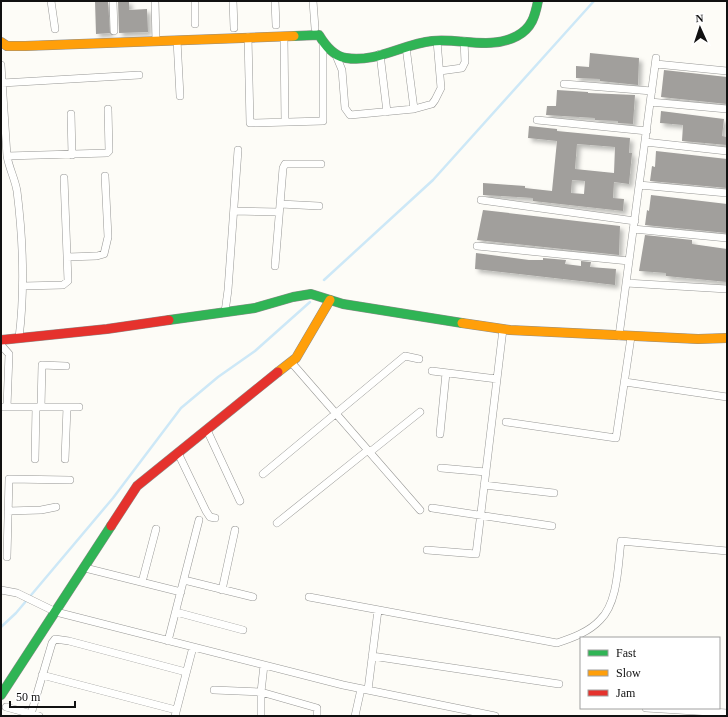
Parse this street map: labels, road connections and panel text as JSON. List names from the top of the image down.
{
  "legend": ["Fast", "Slow", "Jam"],
  "scale_bar": "50 m",
  "north": "top"
}
